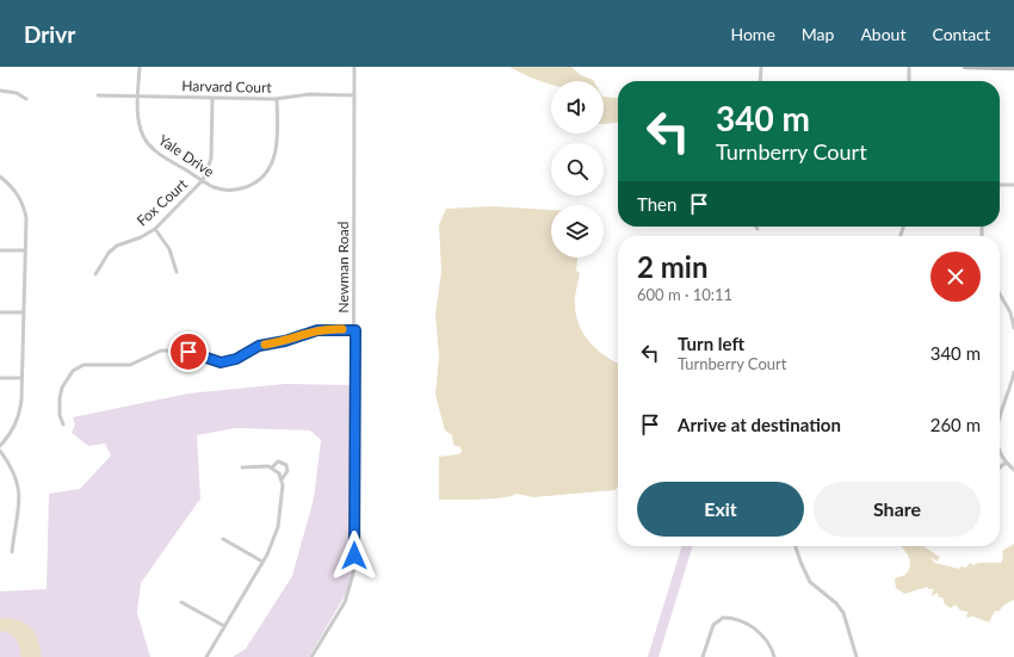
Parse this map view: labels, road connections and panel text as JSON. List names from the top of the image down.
{
  "streets": {
    "street": [
      "Harvard Court",
      "Yale Drive",
      "Fox Court",
      "Newman Road"
    ]
  },
  "crossings": [
    ["Harvard Court", "Yale Drive"],
    ["Harvard Court", "Fox Court"],
    ["Harvard Court", "Newman Road"],
    ["Yale Drive", "Fox Court"]
  ],
  "page": {
    "header": "Drivr",
    "nav": [
      "Home",
      "Map",
      "About",
      "Contact"
    ],
    "turn": ["340 m", "Turnberry Court"],
    "then": "Then",
    "heading": ["2 min", "600 m · 10:11"],
    "list": [
      {
        "name": "Turn left",
        "note": "Turnberry Court",
        "value": "340 m"
      },
      {
        "name": "Arrive at destination",
        "value": "260 m"
      }
    ],
    "buttons": ["Exit", "Share"]
  }
}
